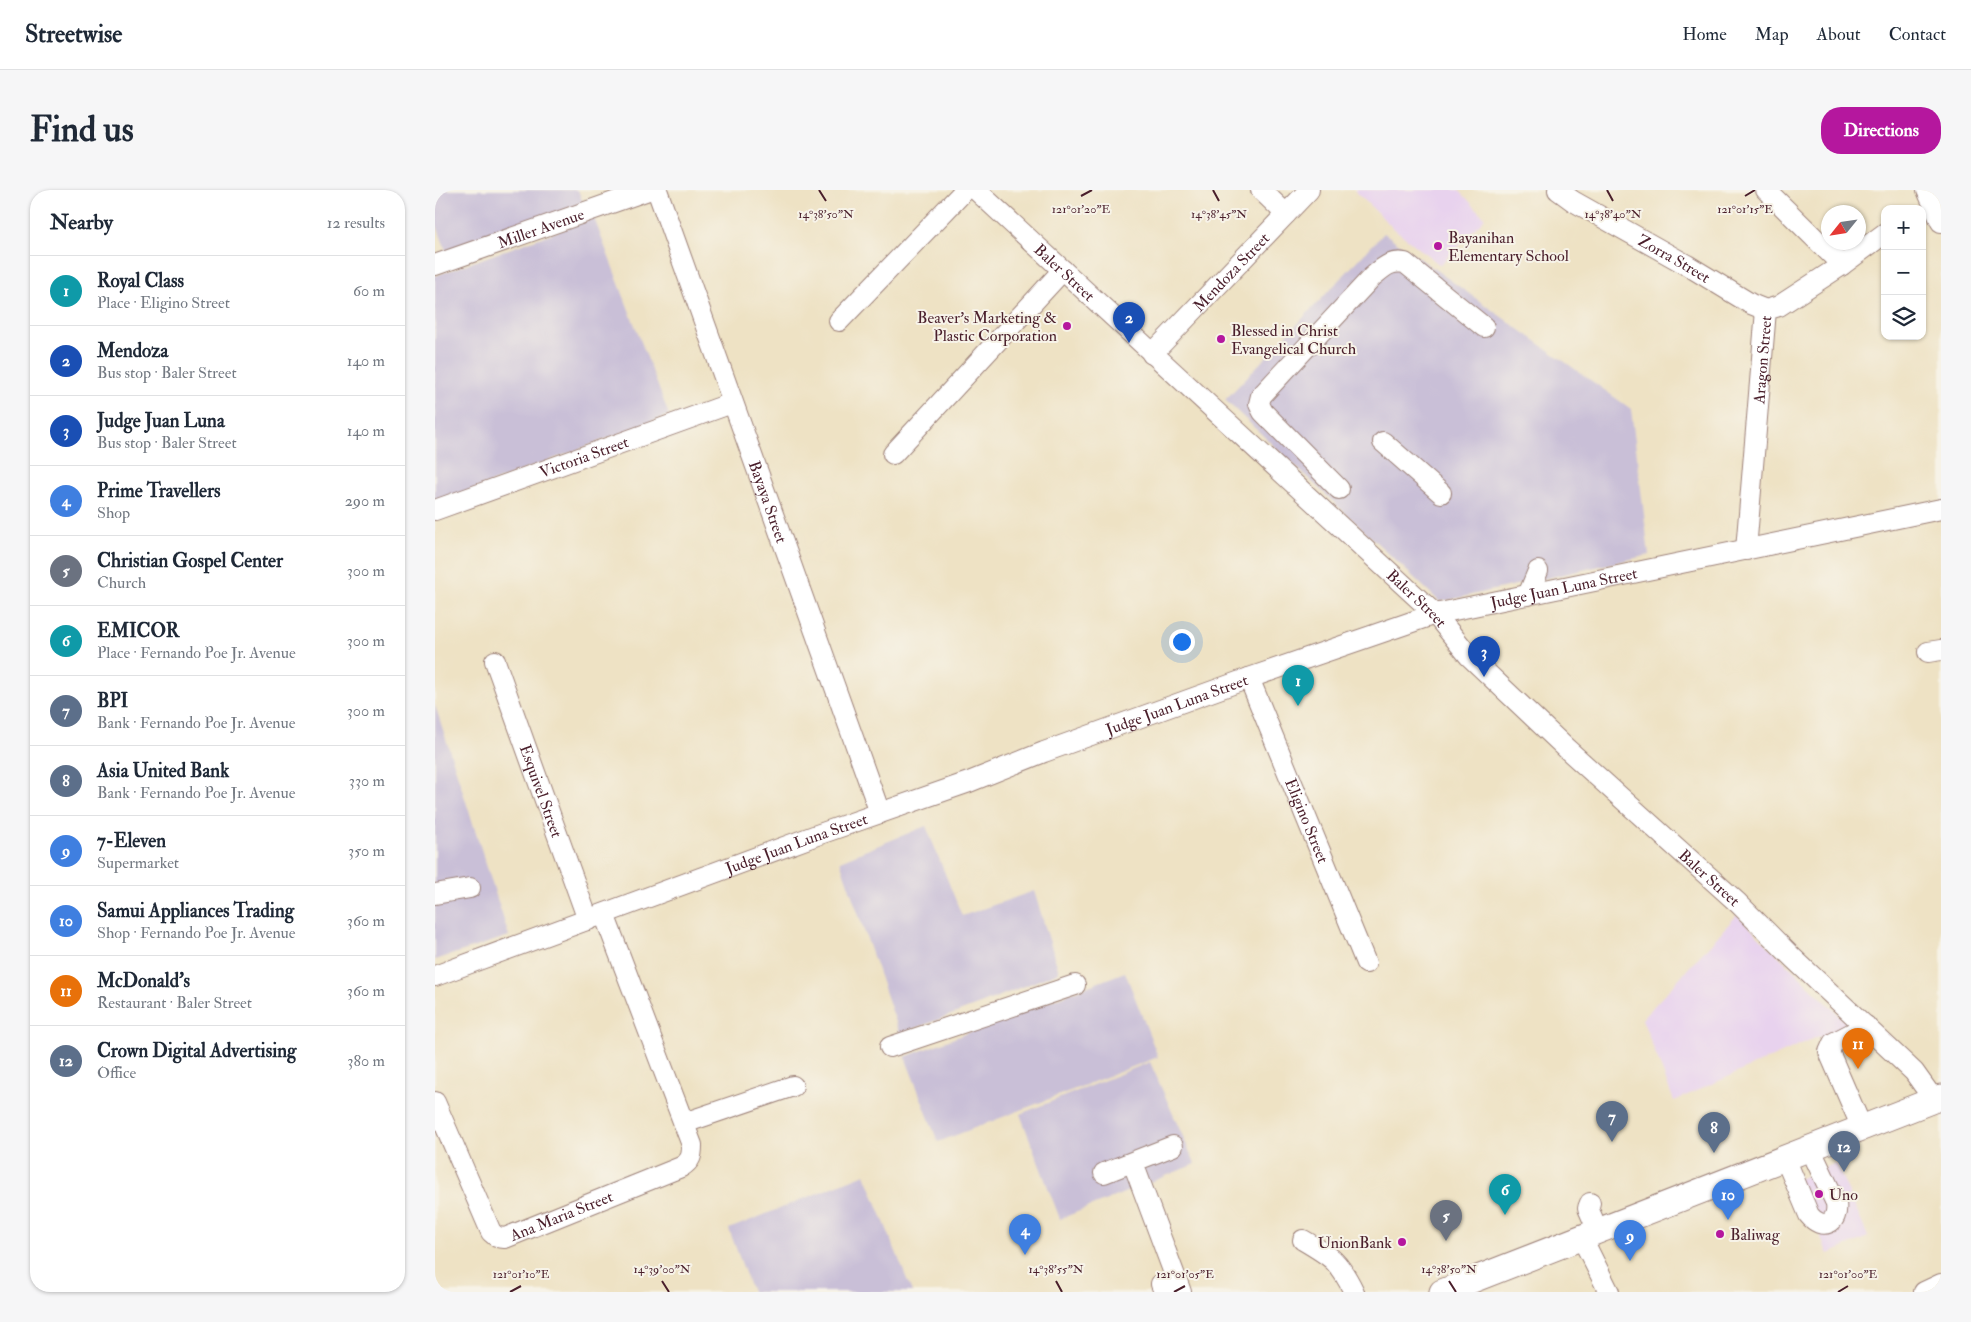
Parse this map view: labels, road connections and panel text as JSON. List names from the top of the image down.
{
  "streets": {
    "street": [
      "Miller Avenue",
      "Zorra Street",
      "Mendoza Street",
      "Baler Street",
      "Aragon Street",
      "Victoria Street",
      "Bayaya Street",
      "Judge Juan Luna Street",
      "Esquivel Street",
      "Eligino Street",
      "Ana Maria Street"
    ]
  },
  "crossings": [
    ["Zorra Street", "Aragon Street"],
    ["Mendoza Street", "Baler Street"],
    ["Baler Street", "Judge Juan Luna Street"],
    ["Aragon Street", "Judge Juan Luna Street"],
    ["Victoria Street", "Bayaya Street"],
    ["Bayaya Street", "Judge Juan Luna Street"],
    ["Judge Juan Luna Street", "Esquivel Street"],
    ["Judge Juan Luna Street", "Eligino Street"],
    ["Esquivel Street", "Ana Maria Street"]
  ],
  "places": [
    "Bayanihan Elementary School",
    "Beaver's Marketing & Plastic Corporation",
    "Blessed in Christ Evangelical Church",
    "Uno",
    "Baliwag",
    "UnionBank"
  ],
  "north": "bottom left",
  "page": {
    "header": "Streetwise",
    "nav": [
      "Home",
      "Map",
      "About",
      "Contact"
    ],
    "buttons": "Directions",
    "title": "Find us",
    "heading": ["Nearby", "12 results"],
    "map_buttons": ["+", "−"],
    "list": [
      {
        "mark": "1",
        "name": "Royal Class",
        "note": "Place · Eligino Street",
        "value": "60 m"
      },
      {
        "mark": "2",
        "name": "Mendoza",
        "note": "Bus stop · Baler Street",
        "value": "140 m"
      },
      {
        "mark": "3",
        "name": "Judge Juan Luna",
        "note": "Bus stop · Baler Street",
        "value": "140 m"
      },
      {
        "mark": "4",
        "name": "Prime Travellers",
        "note": "Shop",
        "value": "290 m"
      },
      {
        "mark": "5",
        "name": "Christian Gospel Center",
        "note": "Church",
        "value": "300 m"
      },
      {
        "mark": "6",
        "name": "EMICOR",
        "note": "Place · Fernando Poe Jr. Avenue",
        "value": "300 m"
      },
      {
        "mark": "7",
        "name": "BPI",
        "note": "Bank · Fernando Poe Jr. Avenue",
        "value": "300 m"
      },
      {
        "mark": "8",
        "name": "Asia United Bank",
        "note": "Bank · Fernando Poe Jr. Avenue",
        "value": "330 m"
      },
      {
        "mark": "9",
        "name": "7-Eleven",
        "note": "Supermarket",
        "value": "350 m"
      },
      {
        "mark": "10",
        "name": "Samui Appliances Trading",
        "note": "Shop · Fernando Poe Jr. Avenue",
        "value": "360 m"
      },
      {
        "mark": "11",
        "name": "McDonald's",
        "note": "Restaurant · Baler Street",
        "value": "360 m"
      },
      {
        "mark": "12",
        "name": "Crown Digital Advertising",
        "note": "Office",
        "value": "380 m"
      }
    ],
    "pins": [
      "2",
      "3",
      "1",
      "11",
      "7",
      "8",
      "12",
      "6",
      "10",
      "5",
      "4",
      "9"
    ]
  },
  "coordinates": [
    "121°01'20\"E",
    "121°01'15\"E",
    "14°38'45\"N",
    "14°38'50\"N",
    "14°38'40\"N",
    "14°39'00\"N",
    "14°38'55\"N",
    "121°01'10\"E",
    "121°01'05\"E",
    "121°01'00\"E"
  ]
}
